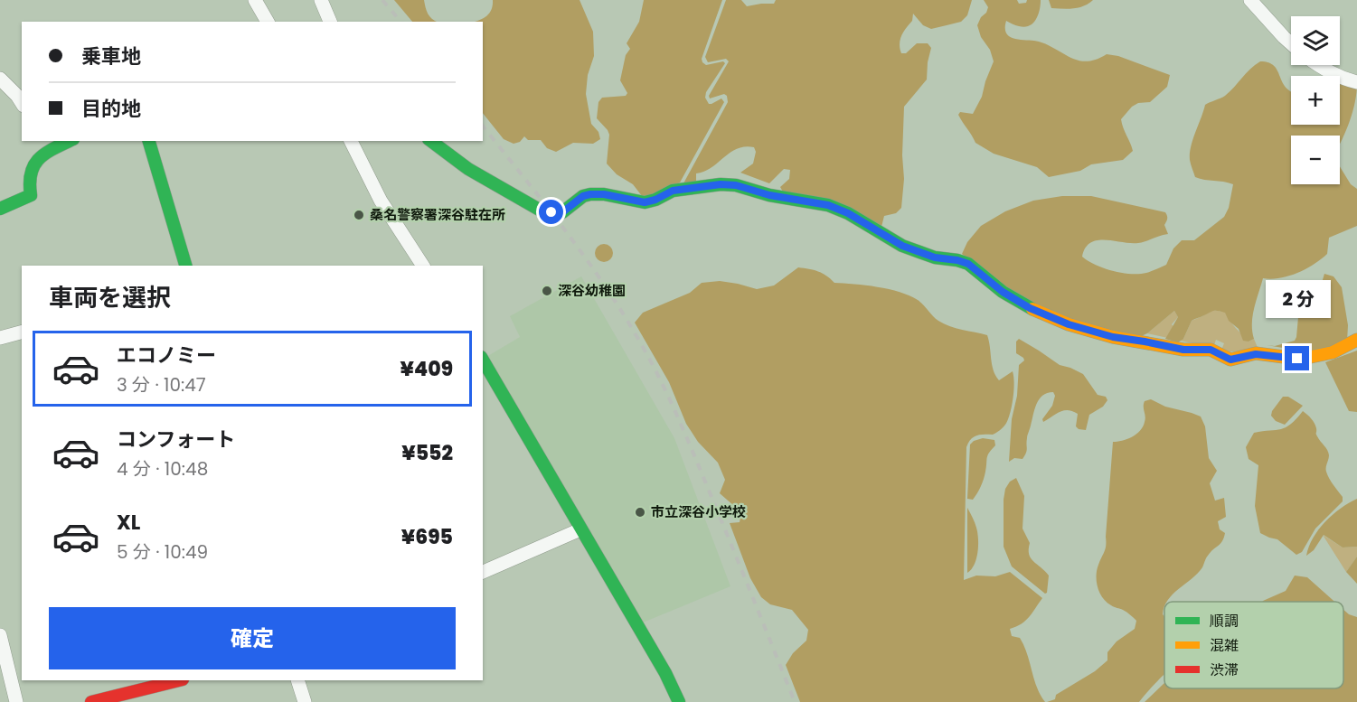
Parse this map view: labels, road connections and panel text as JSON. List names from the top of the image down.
{
  "places": ["桑名警察署深谷駐在所", "深谷幼稚園", "市立深谷小学校"],
  "legend": ["順調", "混雑", "渋滞"],
  "page": {
    "map_buttons": ["+", "−"],
    "banner": ["乗車地", "目的地"],
    "heading": "車両を選択",
    "bubble": "2 分",
    "list": [
      {
        "name": "エコノミー",
        "note": "3 分 · 10:47",
        "value": "¥409"
      },
      {
        "name": "コンフォート",
        "note": "4 分 · 10:48",
        "value": "¥552"
      },
      {
        "name": "XL",
        "note": "5 分 · 10:49",
        "value": "¥695"
      }
    ],
    "buttons": "確定"
  }
}
